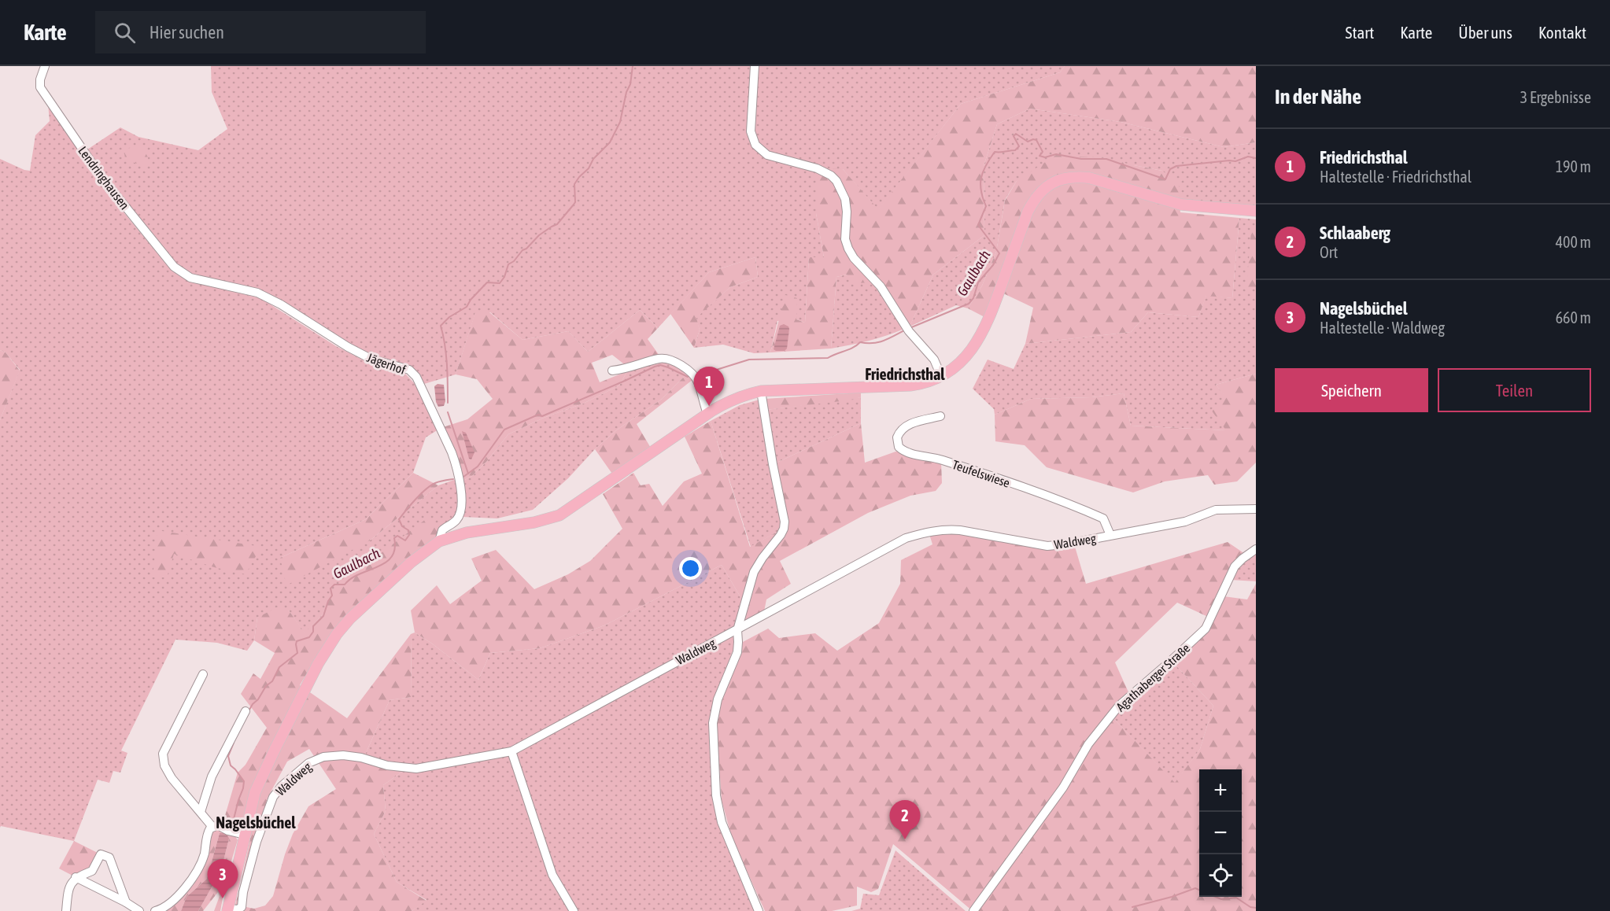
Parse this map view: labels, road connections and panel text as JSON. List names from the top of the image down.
{
  "streets": {
    "street": [
      "Lendringhausen",
      "Jägerhof",
      "Teufelswiese",
      "Waldweg",
      "Agathaberger Straße"
    ]
  },
  "crossings": [
    ["Lendringhausen", "Jägerhof"],
    ["Teufelswiese", "Waldweg"]
  ],
  "districts": ["Friedrichsthal", "Nagelsbüchel"],
  "water": ["Gaulbach"],
  "page": {
    "header": "Karte",
    "search": "Hier suchen",
    "nav": [
      "Start",
      "Karte",
      "Über uns",
      "Kontakt"
    ],
    "heading": ["In der Nähe", "3 Ergebnisse"],
    "list": [
      {
        "mark": "1",
        "name": "Friedrichsthal",
        "note": "Haltestelle · Friedrichsthal",
        "value": "190 m"
      },
      {
        "mark": "2",
        "name": "Schlaaberg",
        "note": "Ort",
        "value": "400 m"
      },
      {
        "mark": "3",
        "name": "Nagelsbüchel",
        "note": "Haltestelle · Waldweg",
        "value": "660 m"
      }
    ],
    "buttons": ["Speichern", "Teilen"],
    "pins": ["1", "2", "3"],
    "map_buttons": ["+", "−"]
  }
}
